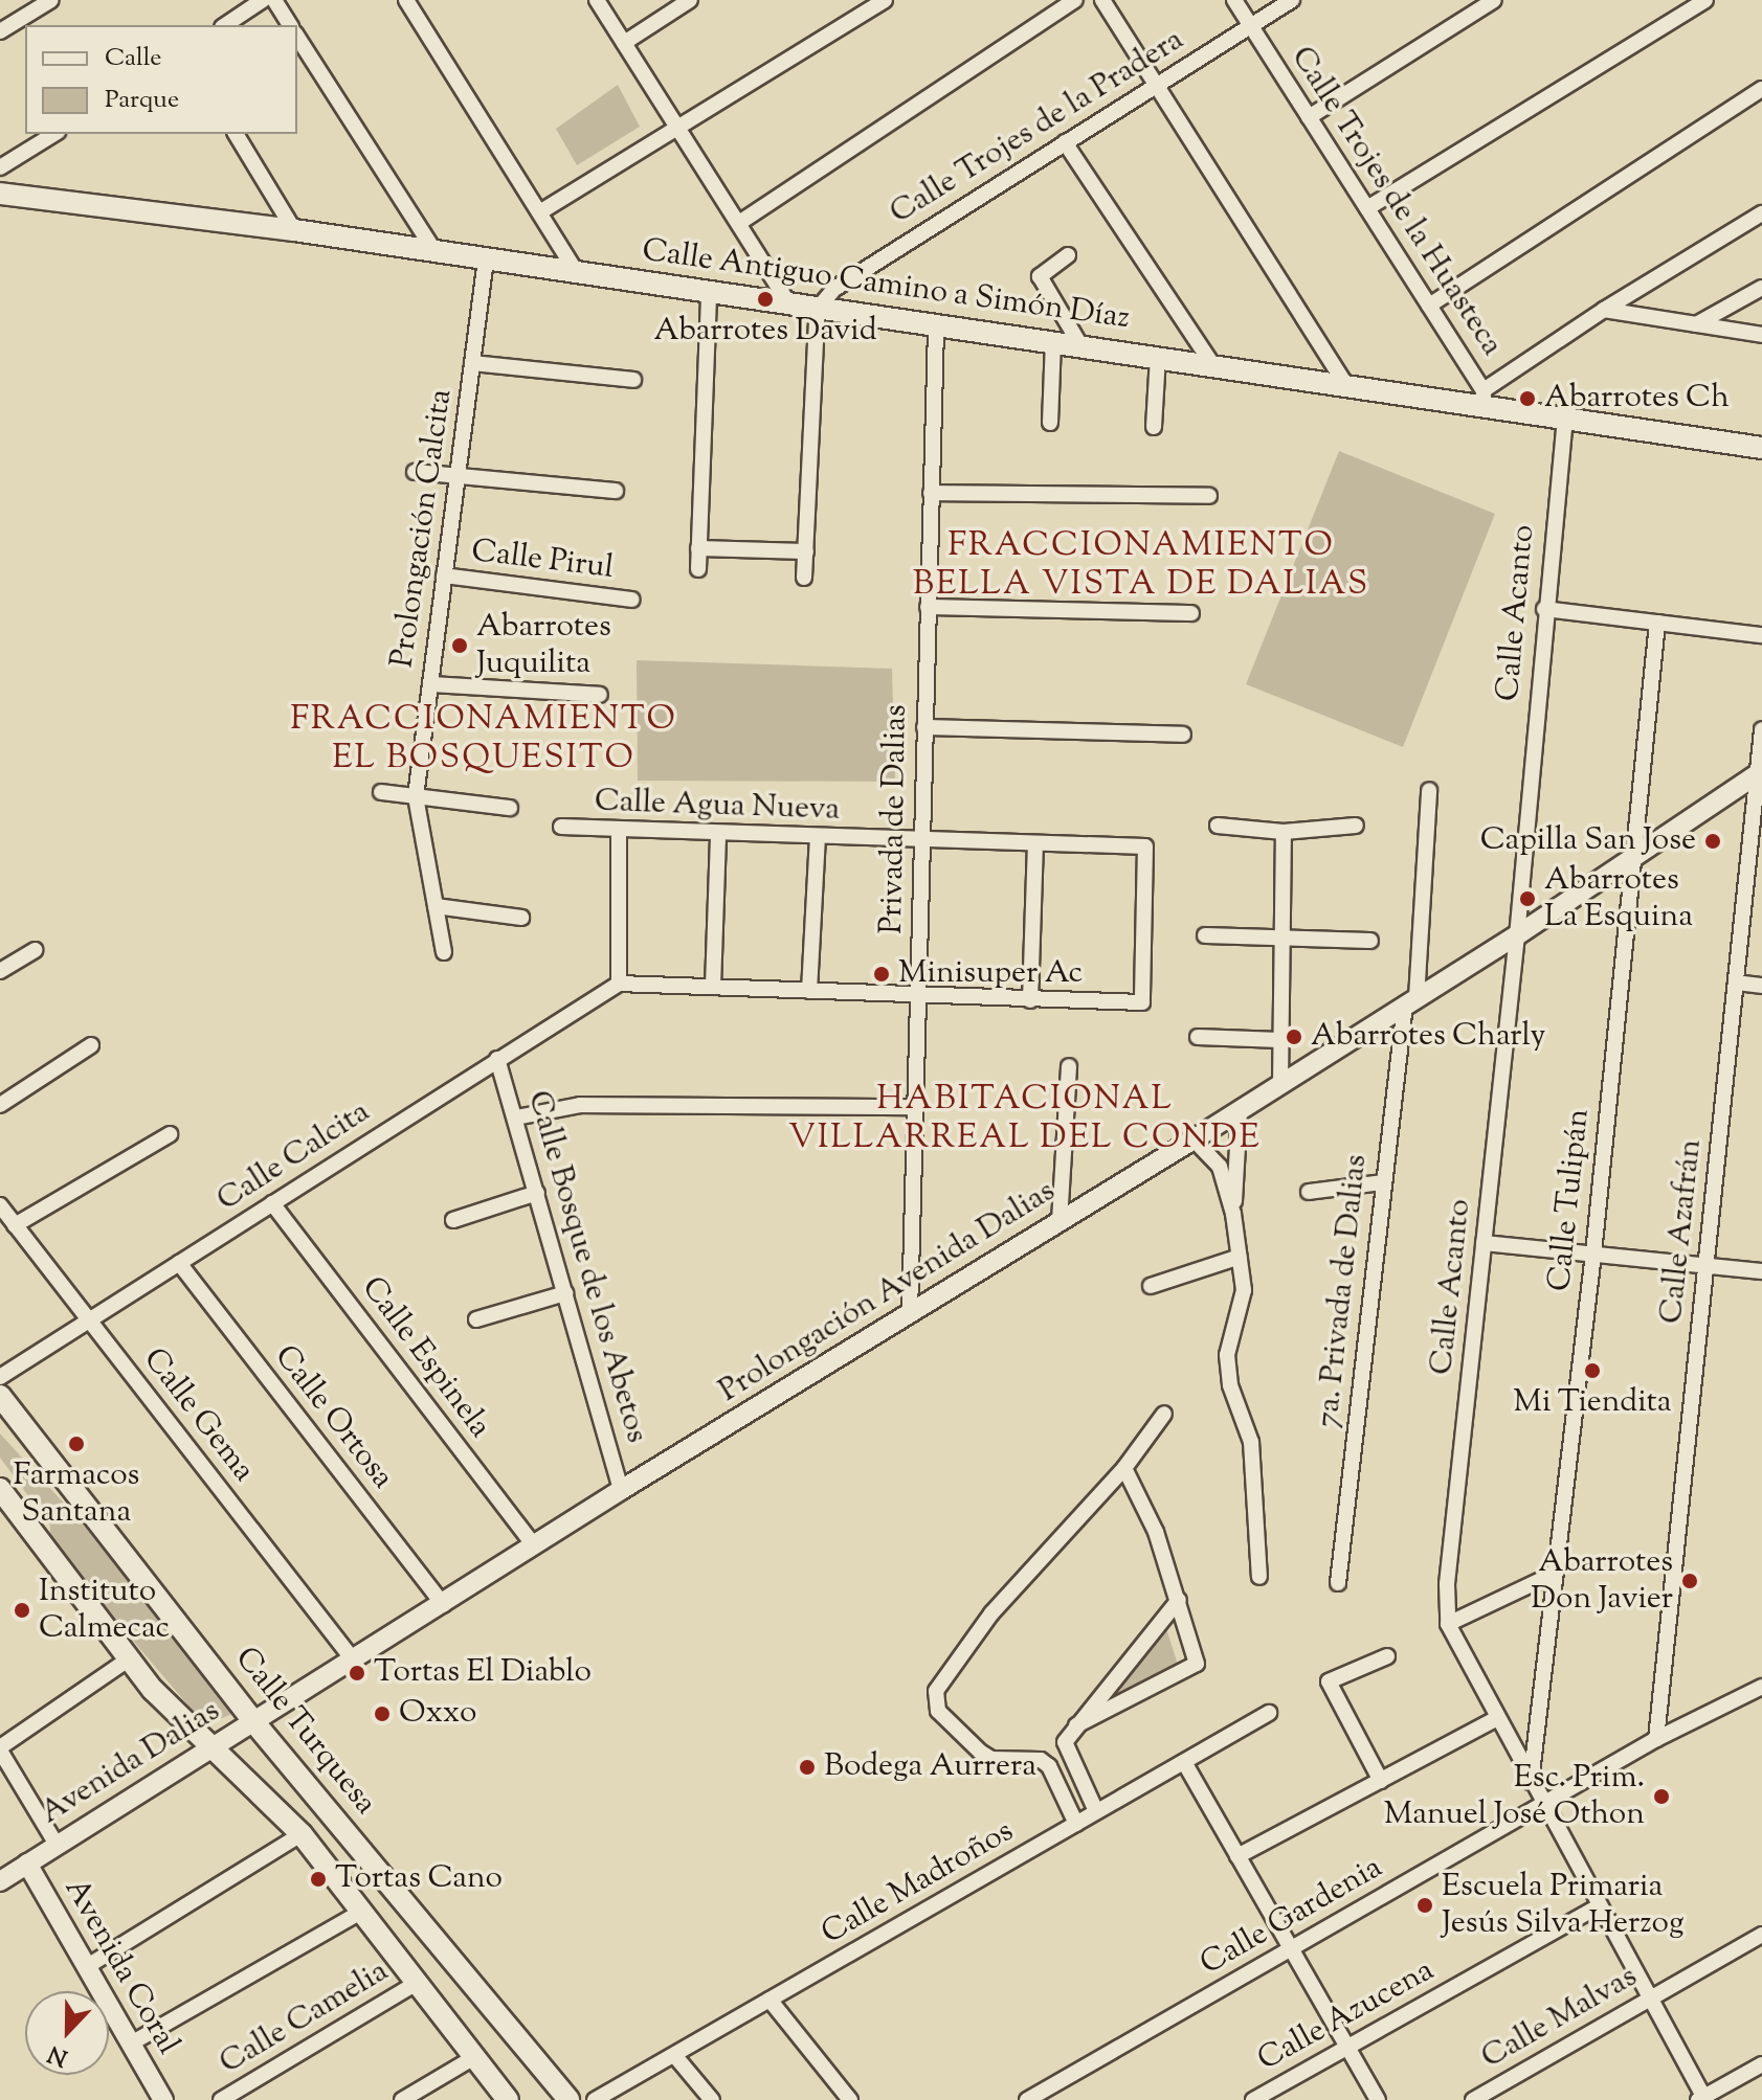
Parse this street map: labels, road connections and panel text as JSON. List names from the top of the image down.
{
  "streets": {
    "main road": ["Calle Antiguo Camino a Simón Díaz", "Calle Turquesa"],
    "street": [
      "Calle Trojes de la Pradera",
      "Calle Trojes de la Huasteca",
      "Prolongación Calcita",
      "Calle Pirul",
      "Calle Acanto",
      "Calle Agua Nueva",
      "Privada de Dalias",
      "Calle Calcita",
      "Calle Tulipán",
      "Calle Azafrán",
      "Calle Bosque de los Abetos",
      "7a. Privada de Dalias",
      "Prolongación Avenida Dalias",
      "Calle Espinela",
      "Calle Gema",
      "Calle Ortosa",
      "Avenida Dalias",
      "Calle Madroños",
      "Calle Gardenia",
      "Avenida Coral",
      "Calle Azucena",
      "Calle Camelia",
      "Calle Malvas"
    ]
  },
  "crossings": [
    ["Calle Trojes de la Pradera", "Calle Trojes de la Huasteca"],
    ["Calle Trojes de la Pradera", "Calle Antiguo Camino a Simón Díaz"],
    ["Calle Trojes de la Huasteca", "Calle Antiguo Camino a Simón Díaz"],
    ["Calle Antiguo Camino a Simón Díaz", "Prolongación Calcita"],
    ["Calle Antiguo Camino a Simón Díaz", "Calle Acanto"],
    ["Calle Antiguo Camino a Simón Díaz", "Privada de Dalias"],
    ["Prolongación Calcita", "Calle Pirul"],
    ["Calle Acanto", "Calle Tulipán"],
    ["Calle Acanto", "Prolongación Avenida Dalias"],
    ["Calle Acanto", "Calle Gardenia"],
    ["Calle Acanto", "Calle Azucena"],
    ["Calle Acanto", "Calle Malvas"],
    ["Calle Agua Nueva", "Privada de Dalias"],
    ["Privada de Dalias", "Prolongación Avenida Dalias"],
    ["Calle Calcita", "Calle Bosque de los Abetos"],
    ["Calle Calcita", "Calle Espinela"],
    ["Calle Calcita", "Calle Gema"],
    ["Calle Calcita", "Calle Ortosa"],
    ["Calle Tulipán", "Prolongación Avenida Dalias"],
    ["Calle Azafrán", "Prolongación Avenida Dalias"],
    ["Calle Azafrán", "Calle Gardenia"],
    ["Calle Bosque de los Abetos", "Prolongación Avenida Dalias"],
    ["7a. Privada de Dalias", "Prolongación Avenida Dalias"],
    ["Prolongación Avenida Dalias", "Calle Espinela"],
    ["Prolongación Avenida Dalias", "Calle Gema"],
    ["Prolongación Avenida Dalias", "Calle Ortosa"],
    ["Prolongación Avenida Dalias", "Calle Turquesa"],
    ["Prolongación Avenida Dalias", "Avenida Dalias"],
    ["Calle Turquesa", "Avenida Dalias"],
    ["Avenida Dalias", "Avenida Coral"]
  ],
  "districts": ["FRACCIONAMIENTO BELLA VISTA DE DALIAS", "FRACCIONAMIENTO EL BOSQUESITO", "HABITACIONAL VILLARREAL DEL CONDE"],
  "places": [
    "Abarrotes David",
    "Abarrotes Ch",
    "Abarrotes Juquilita",
    "Capilla San Jose",
    "Abarrotes La Esquina",
    "Minisuper Ac",
    "Abarrotes Charly",
    "Mi Tiendita",
    "Farmacos Santana",
    "Abarrotes Don Javier",
    "Instituto Calmecac",
    "Tortas El Diablo",
    "Oxxo",
    "Bodega Aurrera",
    "Esc. Prim. Manuel José Othon",
    "Tortas Cano",
    "Escuela Primaria Jesús Silva Herzog"
  ],
  "legend": ["Calle", "Parque"],
  "north": "bottom"
}
